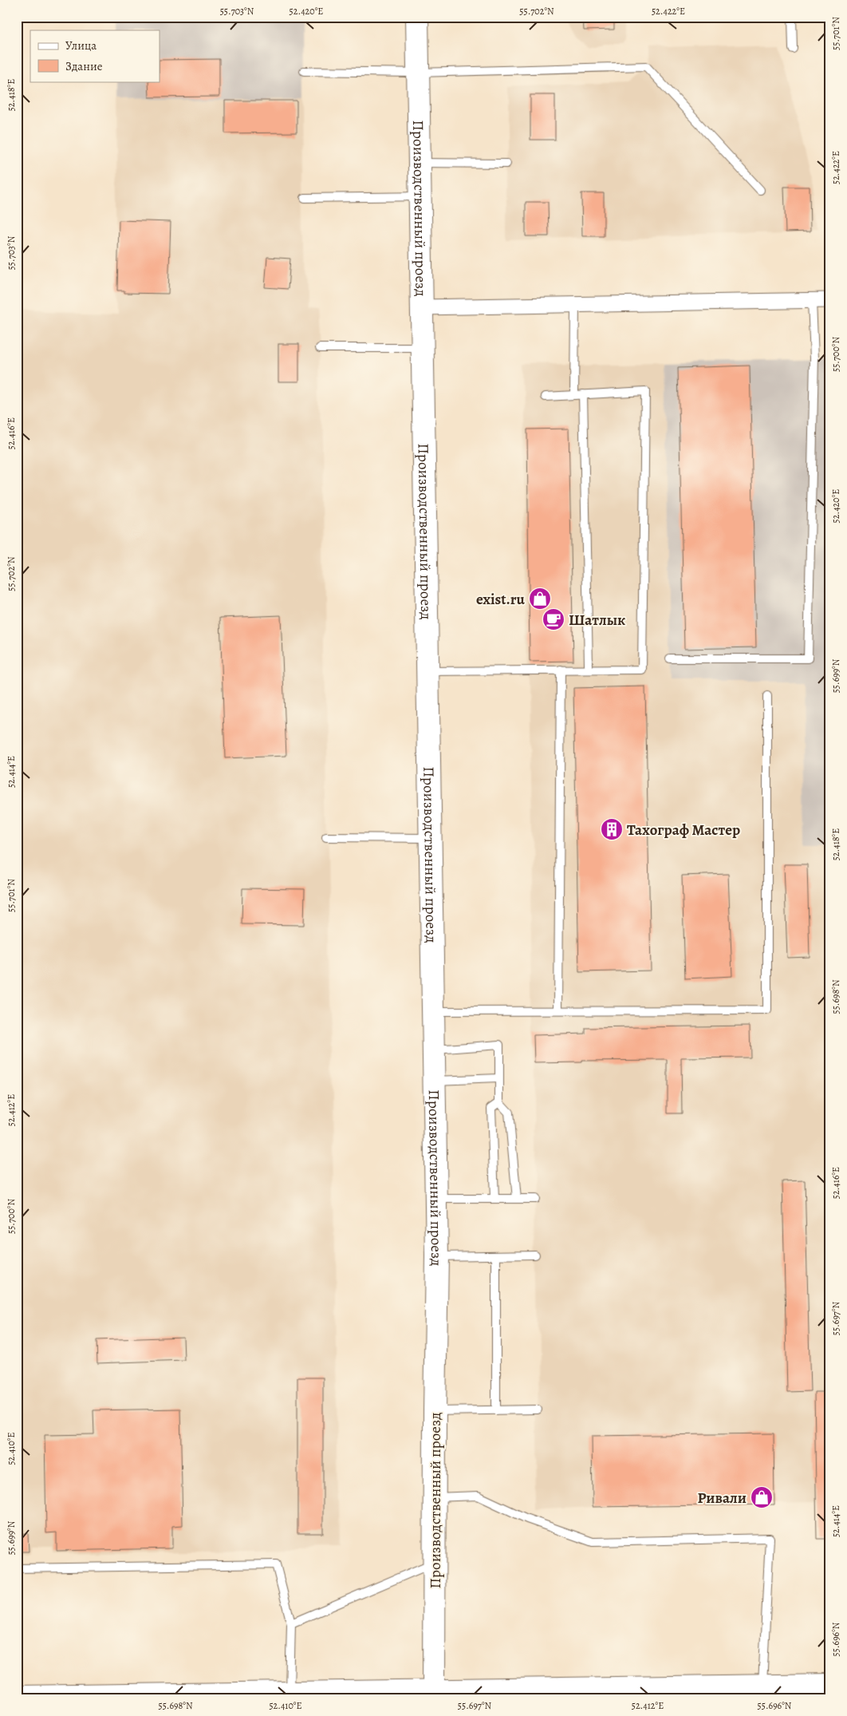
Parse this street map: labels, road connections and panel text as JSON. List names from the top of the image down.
{
  "streets": {
    "street": ["Производственный проезд"]
  },
  "places": {
    "shop": ["exist.ru", "Ривали"],
    "cafe": ["Шатлык"],
    "building": ["Тахограф Мастер"]
  },
  "legend": ["Улица", "Здание"],
  "coordinates": [
    "55.703°N",
    "52.420°E",
    "55.702°N",
    "52.422°E",
    "55.701°N",
    "52.418°E",
    "55.700°N",
    "52.416°E",
    "55.699°N",
    "52.414°E",
    "55.698°N",
    "52.412°E",
    "55.697°N",
    "52.410°E",
    "55.696°N"
  ]
}
